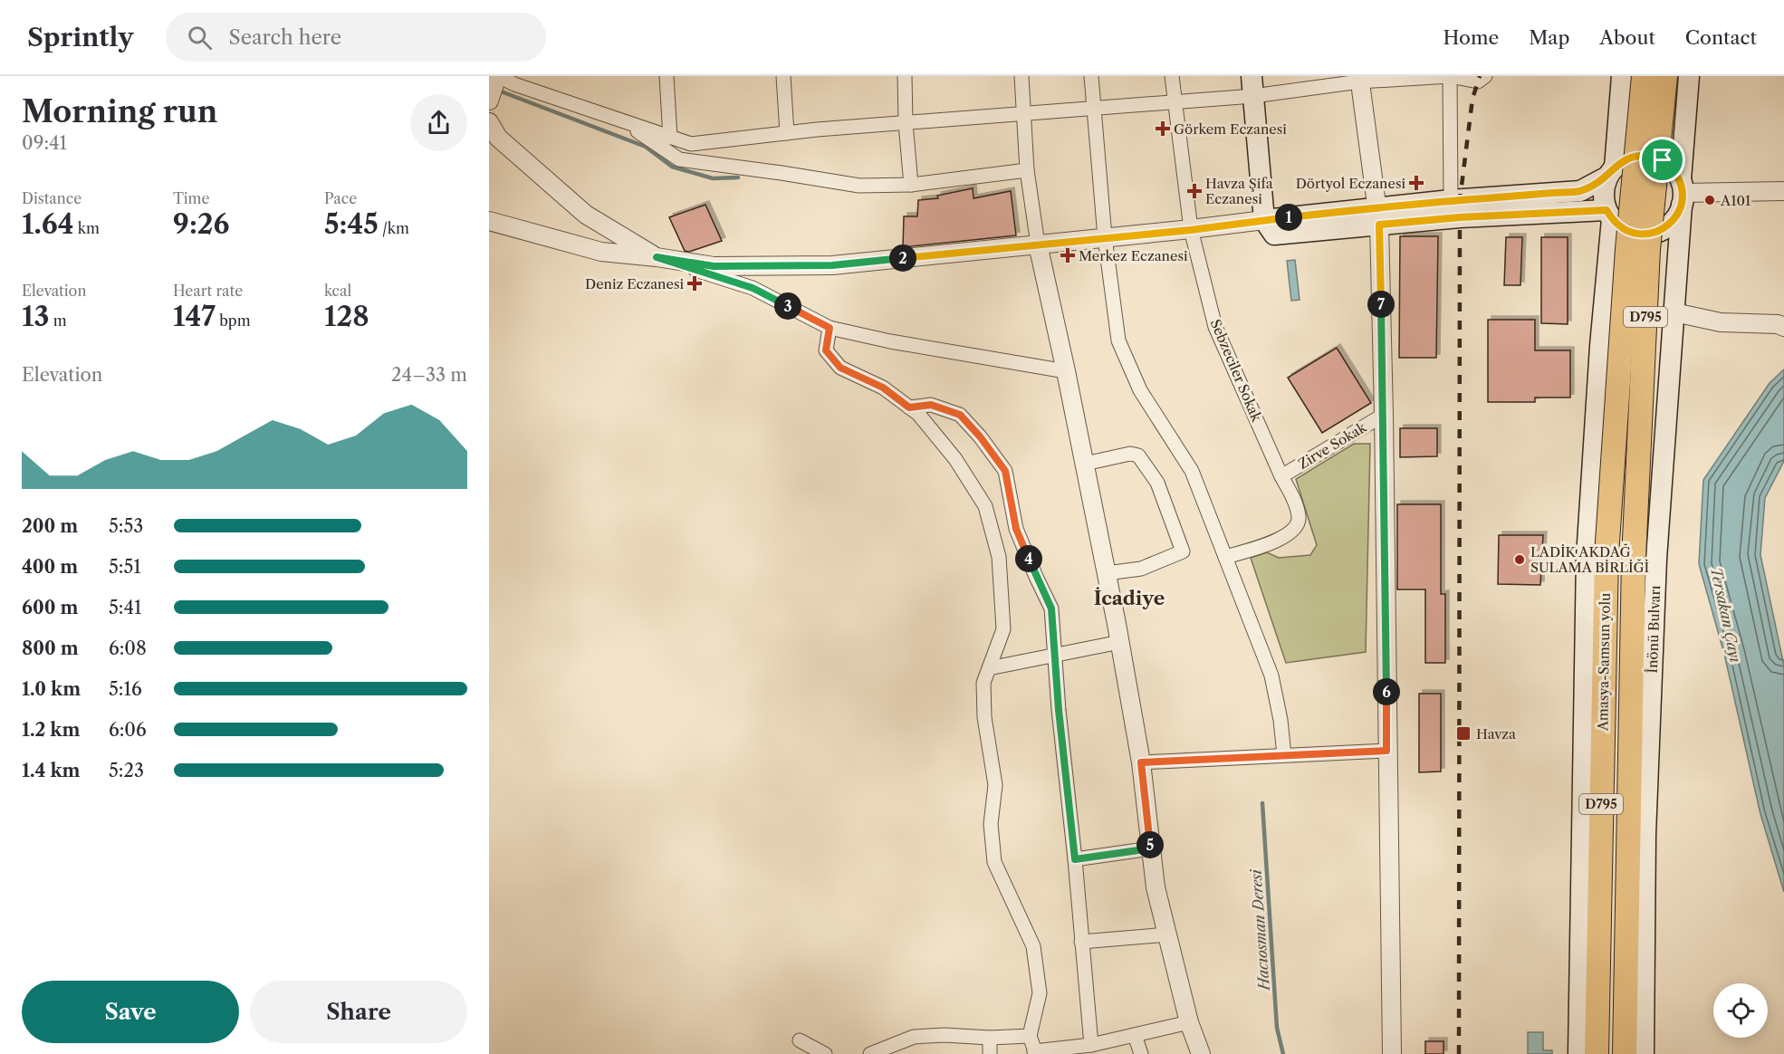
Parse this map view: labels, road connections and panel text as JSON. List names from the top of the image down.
{
  "streets": {
    "highway": ["D795", "Amasya-Samsun yolu"],
    "main road": ["İnönü Bulvarı"],
    "street": ["Sebzeciler Sokak", "Zirve Sokak"]
  },
  "crossings": [
    ["Sebzeciler Sokak", "Zirve Sokak"]
  ],
  "districts": ["İcadiye"],
  "water": ["Tersakan Çayı", "Hacıosman Deresi"],
  "places": {
    "health": [
      "Görkem Eczanesi",
      "Dörtyol Eczanesi",
      "Havza Şifa Eczanesi",
      "Merkez Eczanesi",
      "Deniz Eczanesi"
    ],
    "other": ["A101", "LADİK AKDAĞ SULAMA BİRLİĞİ"],
    "transit": ["Havza"]
  },
  "page": {
    "header": "Sprintly",
    "search": "Search here",
    "nav": [
      "Home",
      "Map",
      "About",
      "Contact"
    ],
    "heading": ["Morning run", "09:41"],
    "stats": [
      ["Distance", "1.64 km"],
      ["Time", "9:26"],
      ["Pace", "5:45 /km"],
      ["Elevation", "13 m"],
      ["Heart rate", "147 bpm"],
      ["kcal", "128"]
    ],
    "pins": [
      "1",
      "2",
      "7",
      "3",
      "4",
      "6",
      "5"
    ],
    "chart": ["Elevation", "24–33 m"],
    "list": [
      {
        "name": "200 m",
        "note": "5:53"
      },
      {
        "name": "400 m",
        "note": "5:51"
      },
      {
        "name": "600 m",
        "note": "5:41"
      },
      {
        "name": "800 m",
        "note": "6:08"
      },
      {
        "name": "1.0 km",
        "note": "5:16"
      },
      {
        "name": "1.2 km",
        "note": "6:06"
      },
      {
        "name": "1.4 km",
        "note": "5:23"
      }
    ],
    "buttons": ["Save", "Share"]
  }
}
